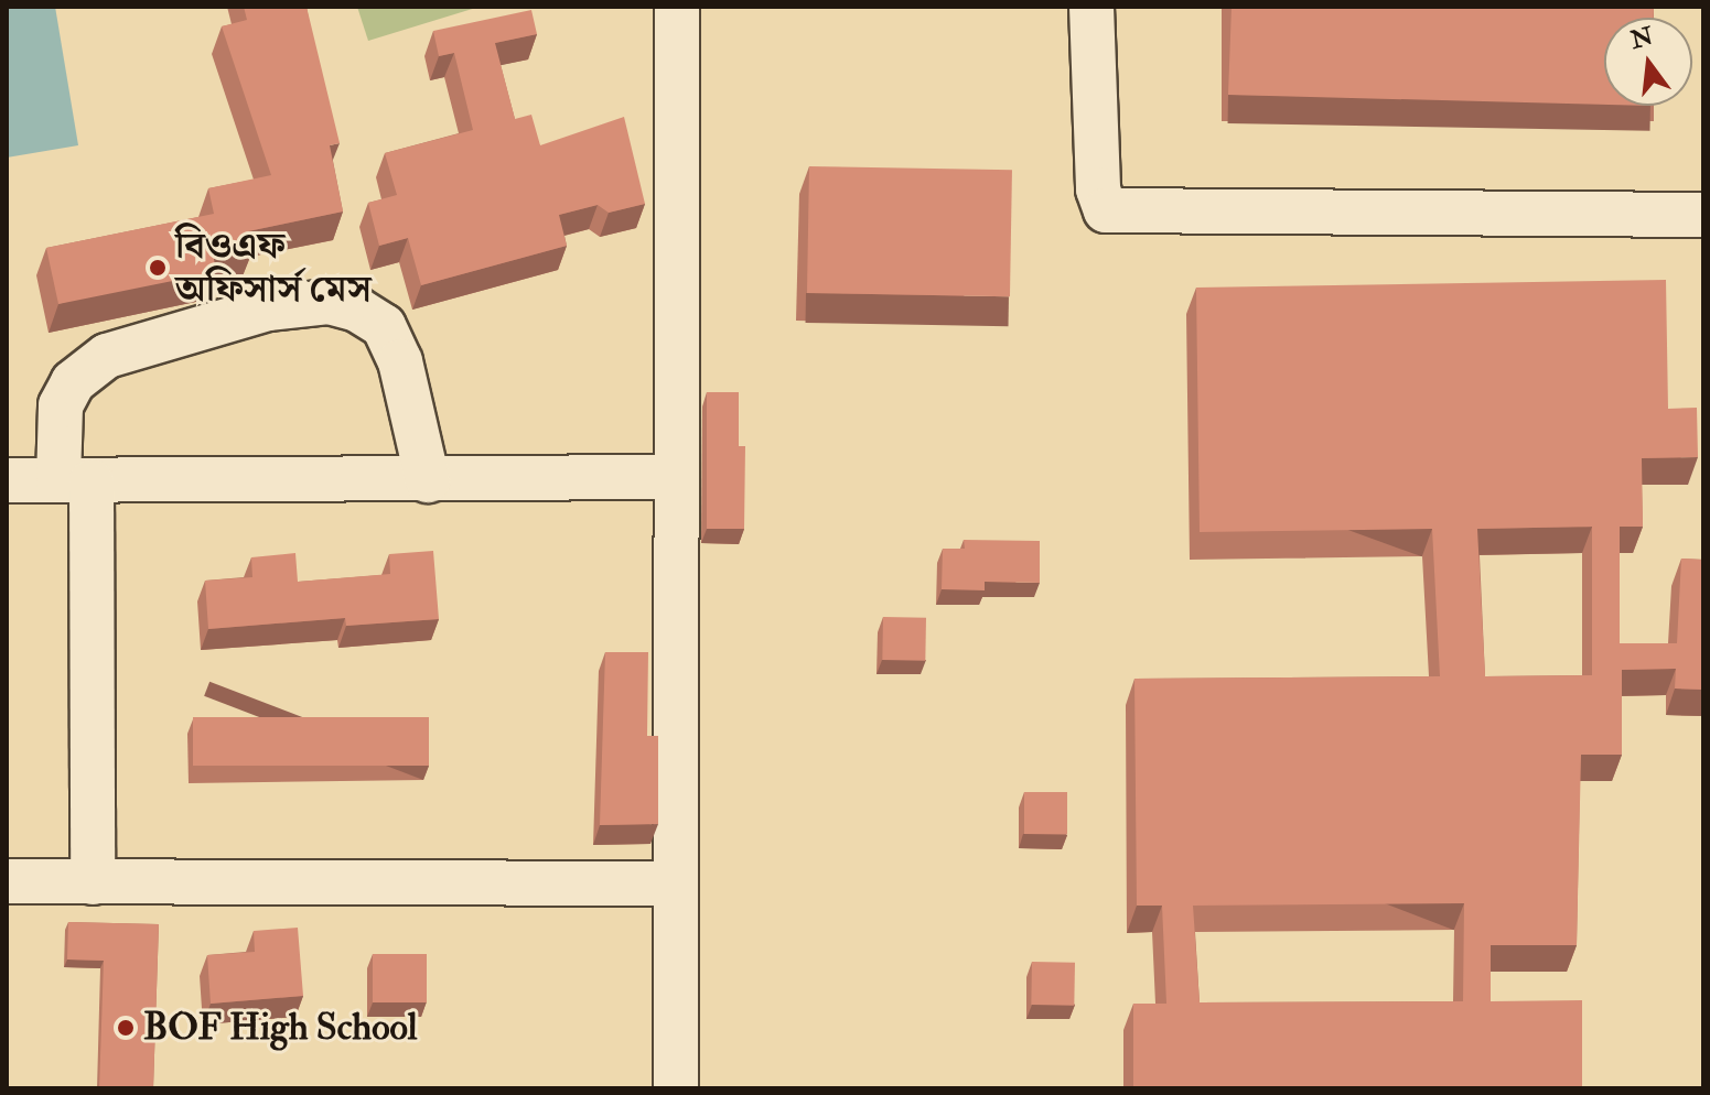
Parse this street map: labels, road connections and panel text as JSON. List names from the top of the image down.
{
  "places": ["বিওএফ অফিসার্স মেস", "BOF High School"],
  "north": "top"
}
